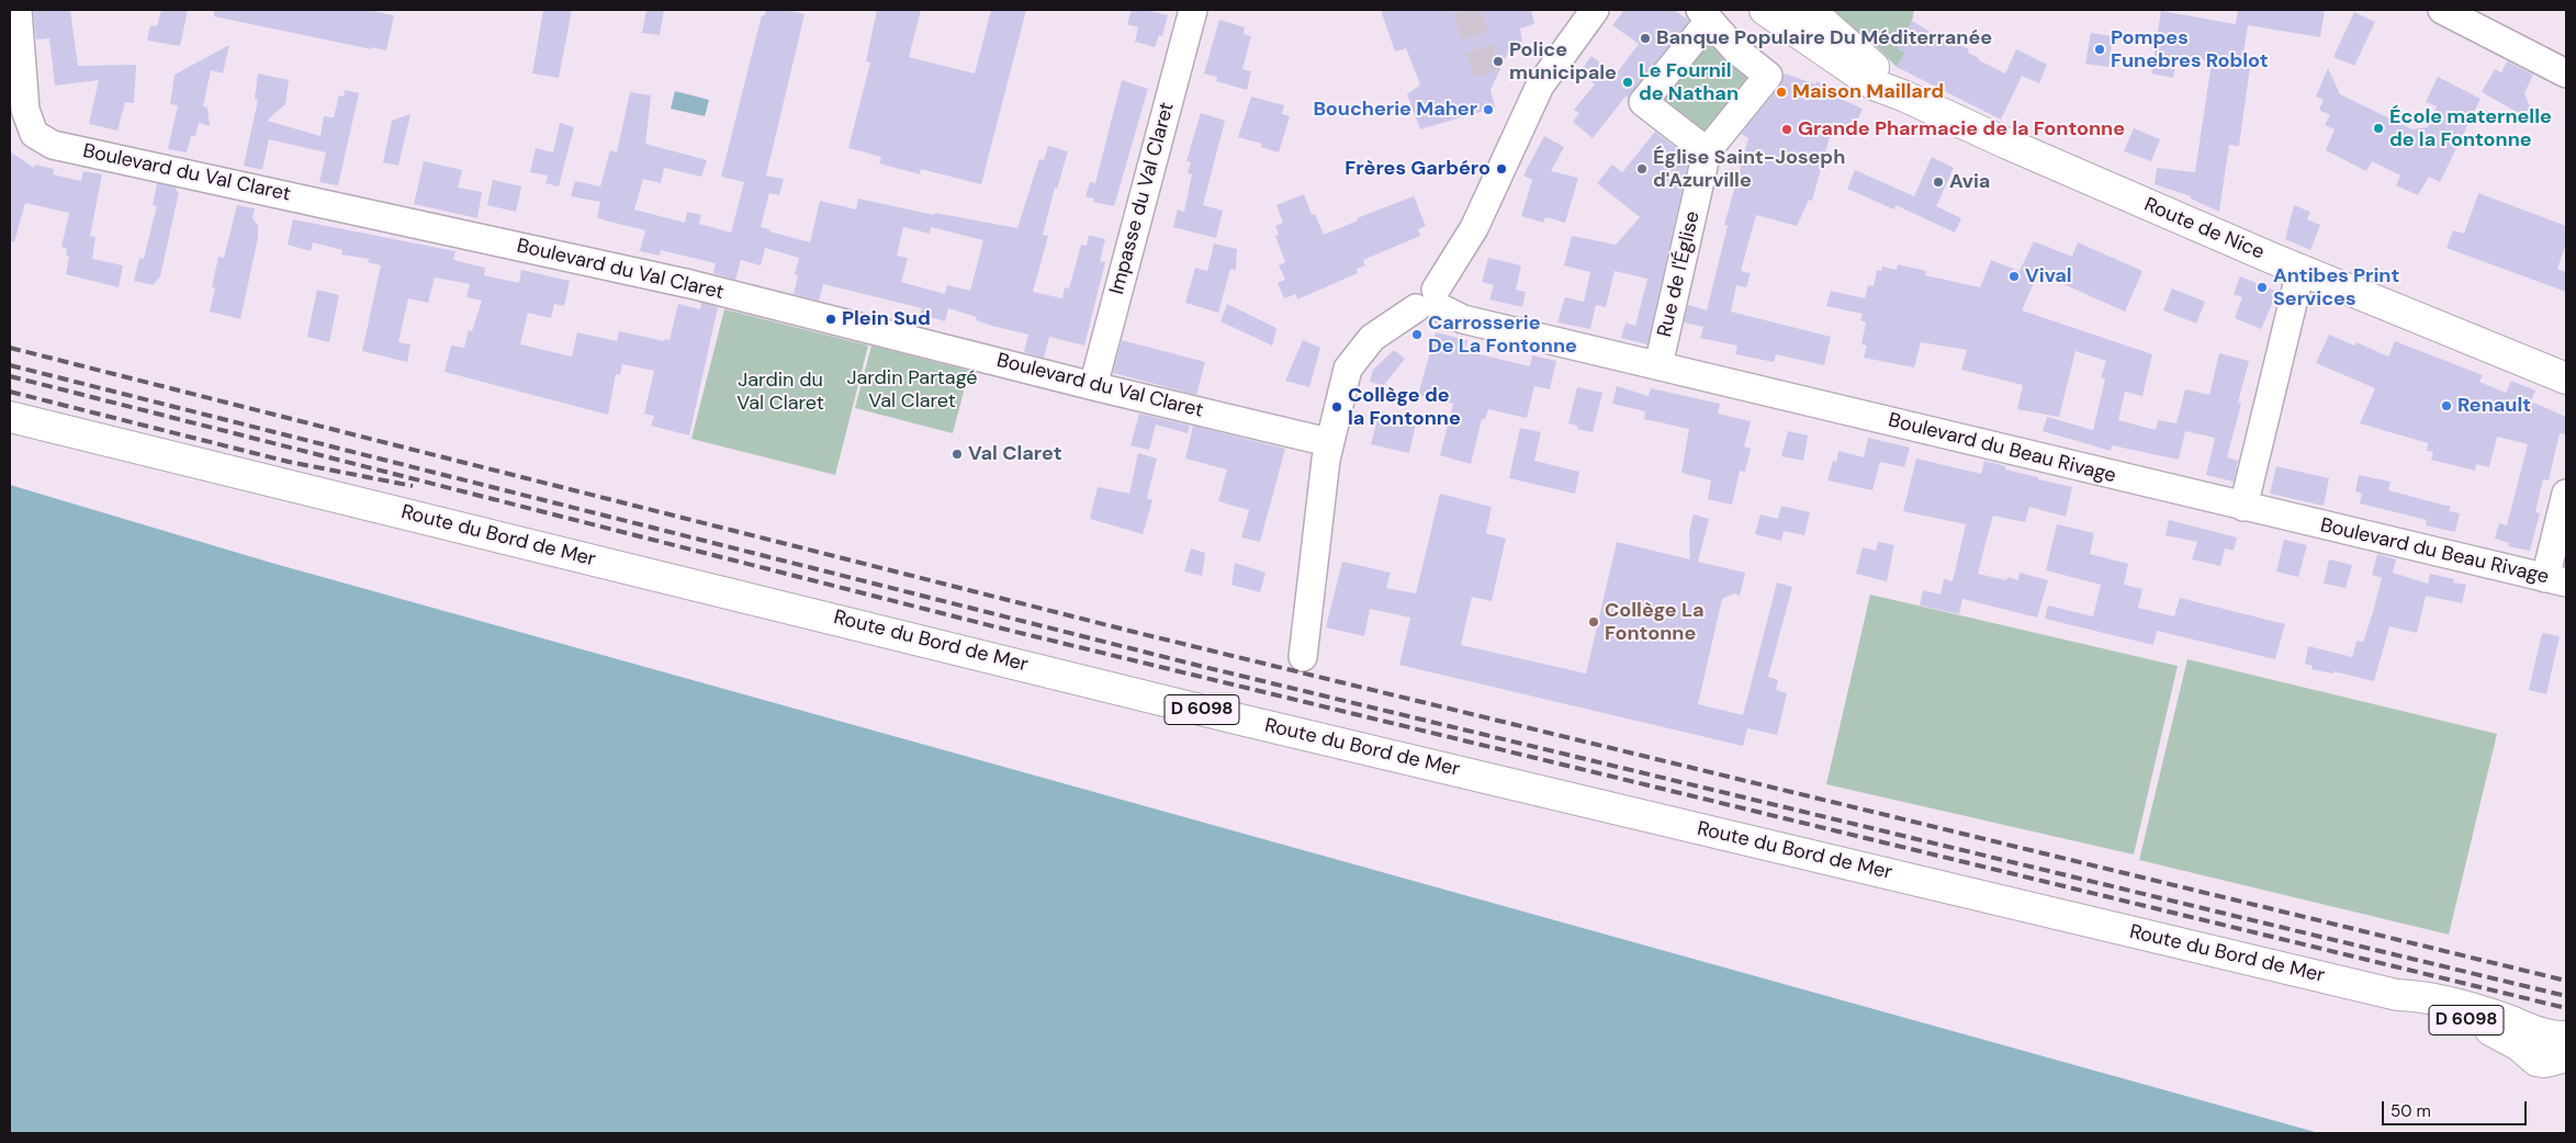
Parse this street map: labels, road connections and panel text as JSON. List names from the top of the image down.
{
  "streets": {
    "main road": ["Route de Nice", "Route du Bord de Mer", "D 6098"],
    "street": [
      "Boulevard du Val Claret",
      "Impasse du Val Claret",
      "Rue de l'Église",
      "Boulevard du Beau Rivage"
    ]
  },
  "crossings": [
    ["Boulevard du Val Claret", "Impasse du Val Claret"],
    ["Rue de l'Église", "Boulevard du Beau Rivage"]
  ],
  "parks": ["Jardin Partagé Val Claret", "Jardin du Val Claret"],
  "places": [
    "Banque Populaire Du Méditerranée",
    "Pompes Funebres Roblot",
    "Police municipale",
    "Le Fournil de Nathan",
    "Maison Maillard",
    "Boucherie Maher",
    "École maternelle de la Fontonne",
    "Grande Pharmacie de la Fontonne",
    "Frères Garbéro",
    "Église Saint-Joseph d'Azurville",
    "Avia",
    "Vival",
    "Antibes Print Services",
    "Plein Sud",
    "Carrosserie De La Fontonne",
    "Renault",
    "Collège de la Fontonne",
    "Val Claret",
    "Collège La Fontonne"
  ],
  "scale_bar": "50 m"
}
